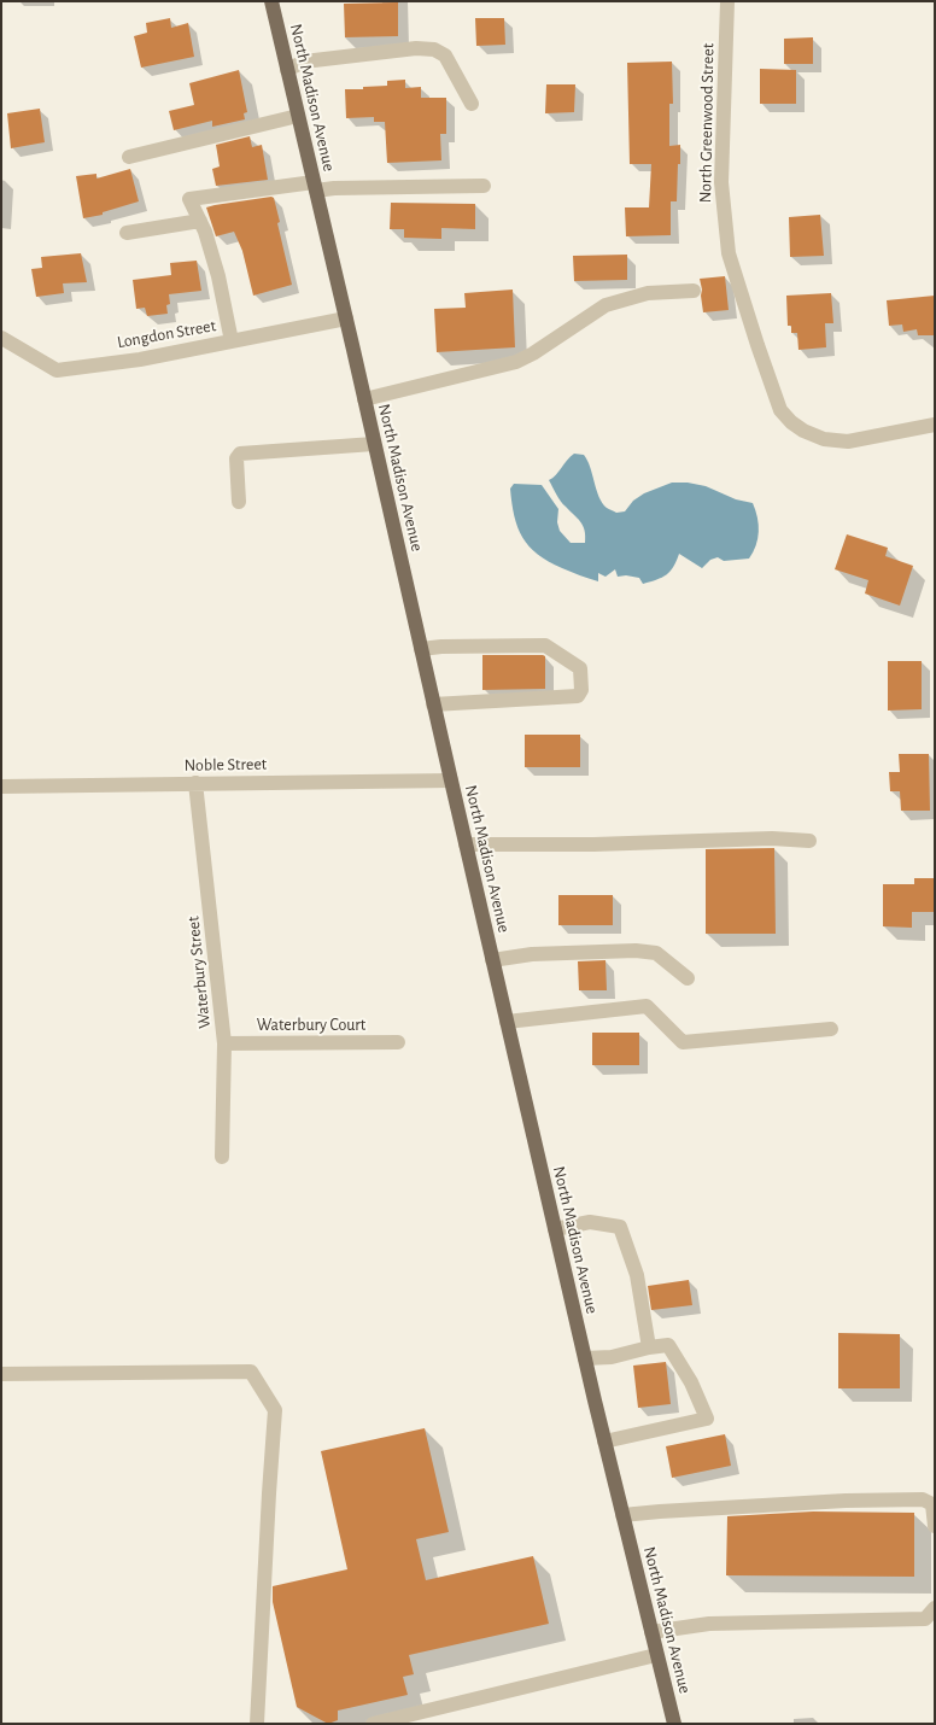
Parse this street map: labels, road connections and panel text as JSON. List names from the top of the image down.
{
  "streets": {
    "main road": ["North Madison Avenue"],
    "street": [
      "North Greenwood Street",
      "Longdon Street",
      "Noble Street",
      "Waterbury Street",
      "Waterbury Court"
    ]
  },
  "crossings": [
    ["North Madison Avenue", "Longdon Street"],
    ["North Madison Avenue", "Noble Street"],
    ["Noble Street", "Waterbury Street"],
    ["Waterbury Street", "Waterbury Court"]
  ]
}
